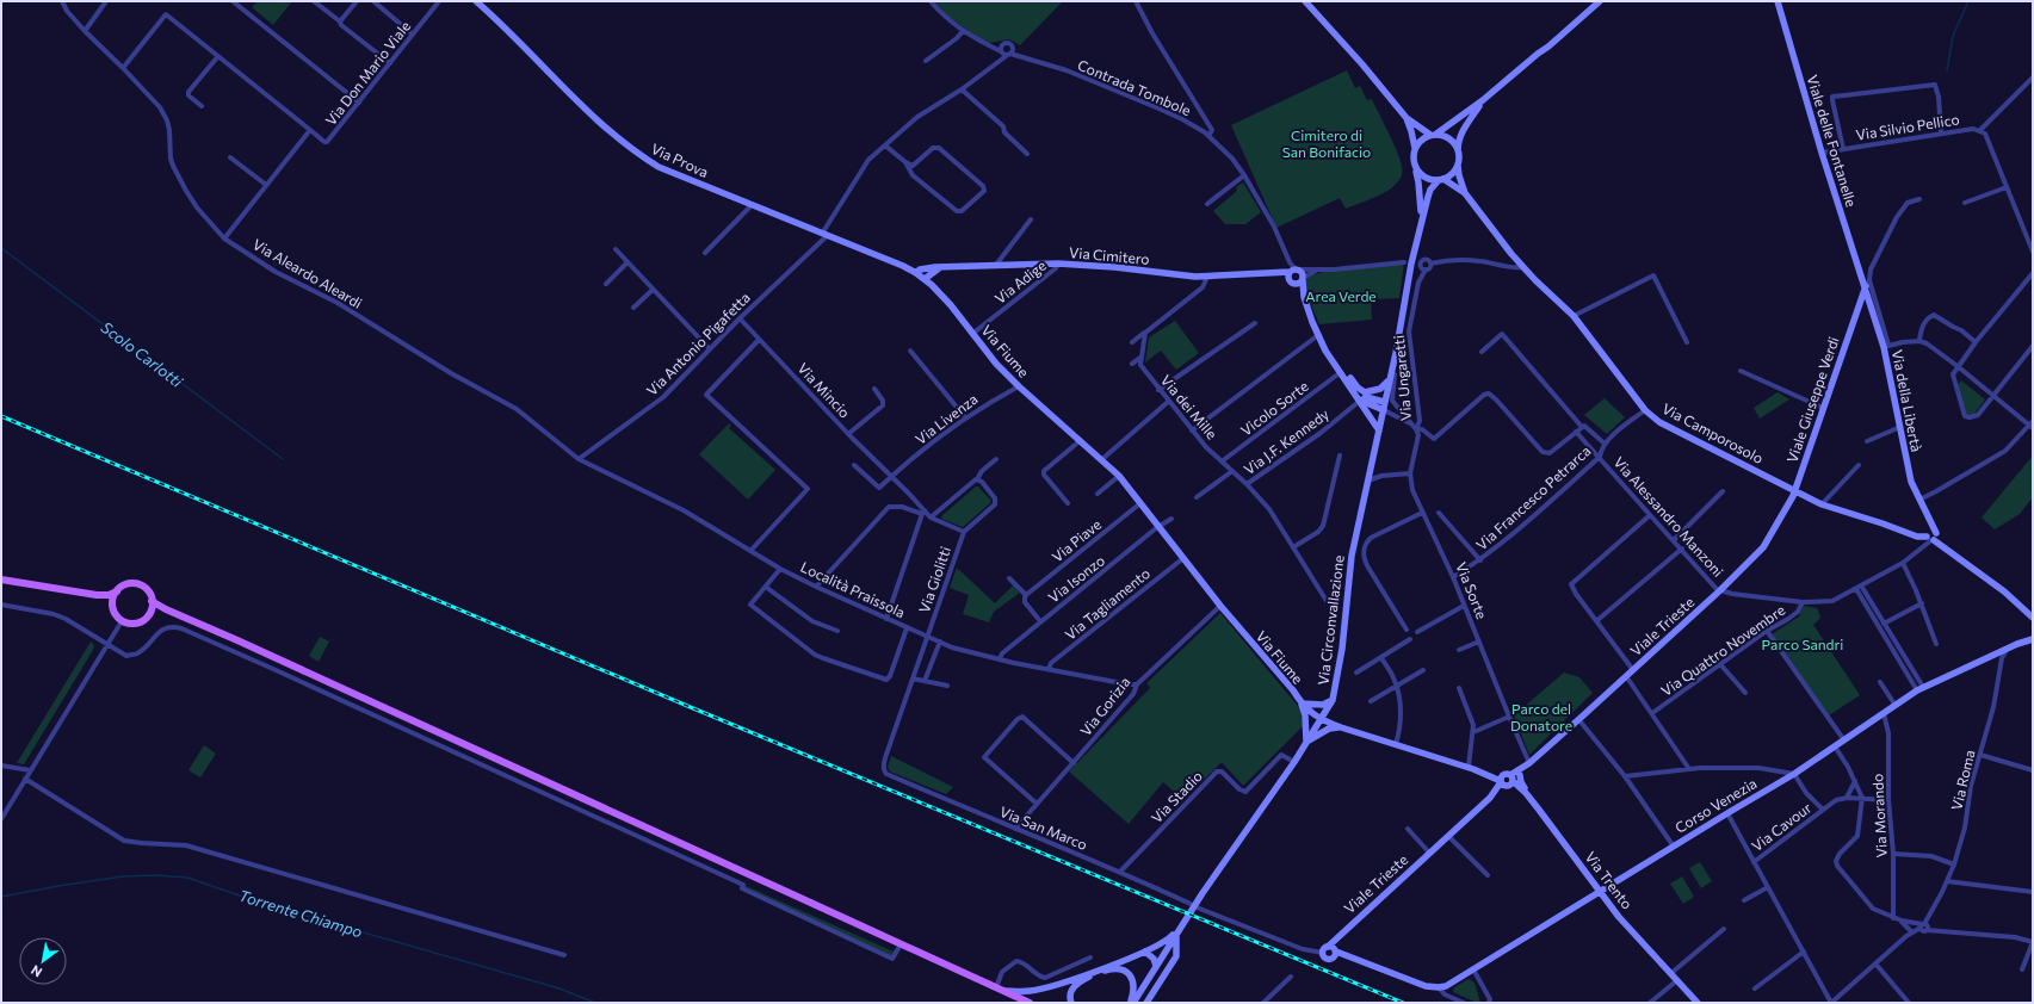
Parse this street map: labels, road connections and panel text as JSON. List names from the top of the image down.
{
  "streets": {
    "street": [
      "Via Don Mario Viale",
      "Contrada Tombole",
      "Via Silvio Pellico",
      "Viale delle Fontanelle",
      "Via Prova",
      "Via Cimitero",
      "Via Aleardo Aleardi",
      "Via Adige",
      "Via Antonio Pigafetta",
      "Via Fiume",
      "Via Ungaretti",
      "Via Mincio",
      "Viale Giuseppe Verdi",
      "Via della Libertà",
      "Via dei Mille",
      "Vicolo Sorte",
      "Via Livenza",
      "Via Camporosolo",
      "Via J.F. Kennedy",
      "Via Francesco Petrarca",
      "Via Alessandro Manzoni",
      "Via Piave",
      "Via Isonzo",
      "Via Giolitti",
      "Località Praissola",
      "Via Sorte",
      "Via Tagliamento",
      "Via Circonvallazione",
      "Viale Trieste",
      "Via Quattro Novembre",
      "Via Gorizia",
      "Via Roma",
      "Via Stadio",
      "Corso Venezia",
      "Via Morando",
      "Via Cavour",
      "Via San Marco",
      "Via Trento"
    ]
  },
  "crossings": [
    ["Contrada Tombole", "Via Cimitero"],
    ["Contrada Tombole", "Via Antonio Pigafetta"],
    ["Via Silvio Pellico", "Viale delle Fontanelle"],
    ["Viale delle Fontanelle", "Viale Giuseppe Verdi"],
    ["Viale delle Fontanelle", "Via della Libertà"],
    ["Via Prova", "Via Cimitero"],
    ["Via Prova", "Via Antonio Pigafetta"],
    ["Via Prova", "Via Fiume"],
    ["Via Cimitero", "Via Adige"],
    ["Via Cimitero", "Via Fiume"],
    ["Via Aleardo Aleardi", "Via Antonio Pigafetta"],
    ["Via Aleardo Aleardi", "Località Praissola"],
    ["Via Adige", "Via Fiume"],
    ["Via Antonio Pigafetta", "Via Mincio"],
    ["Via Antonio Pigafetta", "Località Praissola"],
    ["Via Fiume", "Via Livenza"],
    ["Via Fiume", "Via Piave"],
    ["Via Fiume", "Via Isonzo"],
    ["Via Fiume", "Via Tagliamento"],
    ["Via Fiume", "Via Circonvallazione"],
    ["Via Fiume", "Viale Trieste"],
    ["Via Fiume", "Via Gorizia"],
    ["Via Fiume", "Via Trento"],
    ["Via Ungaretti", "Via Sorte"],
    ["Via Mincio", "Via Livenza"],
    ["Viale Giuseppe Verdi", "Via della Libertà"],
    ["Viale Giuseppe Verdi", "Via Camporosolo"],
    ["Viale Giuseppe Verdi", "Viale Trieste"],
    ["Via della Libertà", "Via Camporosolo"],
    ["Via dei Mille", "Vicolo Sorte"],
    ["Via dei Mille", "Via J.F. Kennedy"],
    ["Via Camporosolo", "Via Francesco Petrarca"],
    ["Via Camporosolo", "Via Circonvallazione"],
    ["Via Camporosolo", "Viale Trieste"],
    ["Via Francesco Petrarca", "Via Alessandro Manzoni"],
    ["Via Francesco Petrarca", "Via Sorte"],
    ["Via Alessandro Manzoni", "Viale Trieste"],
    ["Via Isonzo", "Località Praissola"],
    ["Via Giolitti", "Località Praissola"],
    ["Via Giolitti", "Via San Marco"],
    ["Località Praissola", "Via Tagliamento"],
    ["Località Praissola", "Via Gorizia"],
    ["Via Sorte", "Viale Trieste"],
    ["Via Circonvallazione", "Via Stadio"],
    ["Viale Trieste", "Via Trento"],
    ["Via Gorizia", "Via San Marco"],
    ["Via Roma", "Corso Venezia"],
    ["Via Stadio", "Via San Marco"],
    ["Corso Venezia", "Via Morando"],
    ["Corso Venezia", "Via Trento"]
  ],
  "water": ["Scolo Carlotti", "Torrente Chiampo"],
  "parks": [
    "Cimitero di San Bonifacio",
    "Area Verde",
    "Parco Sandri",
    "Parco del Donatore"
  ],
  "north": "bottom left"
}
